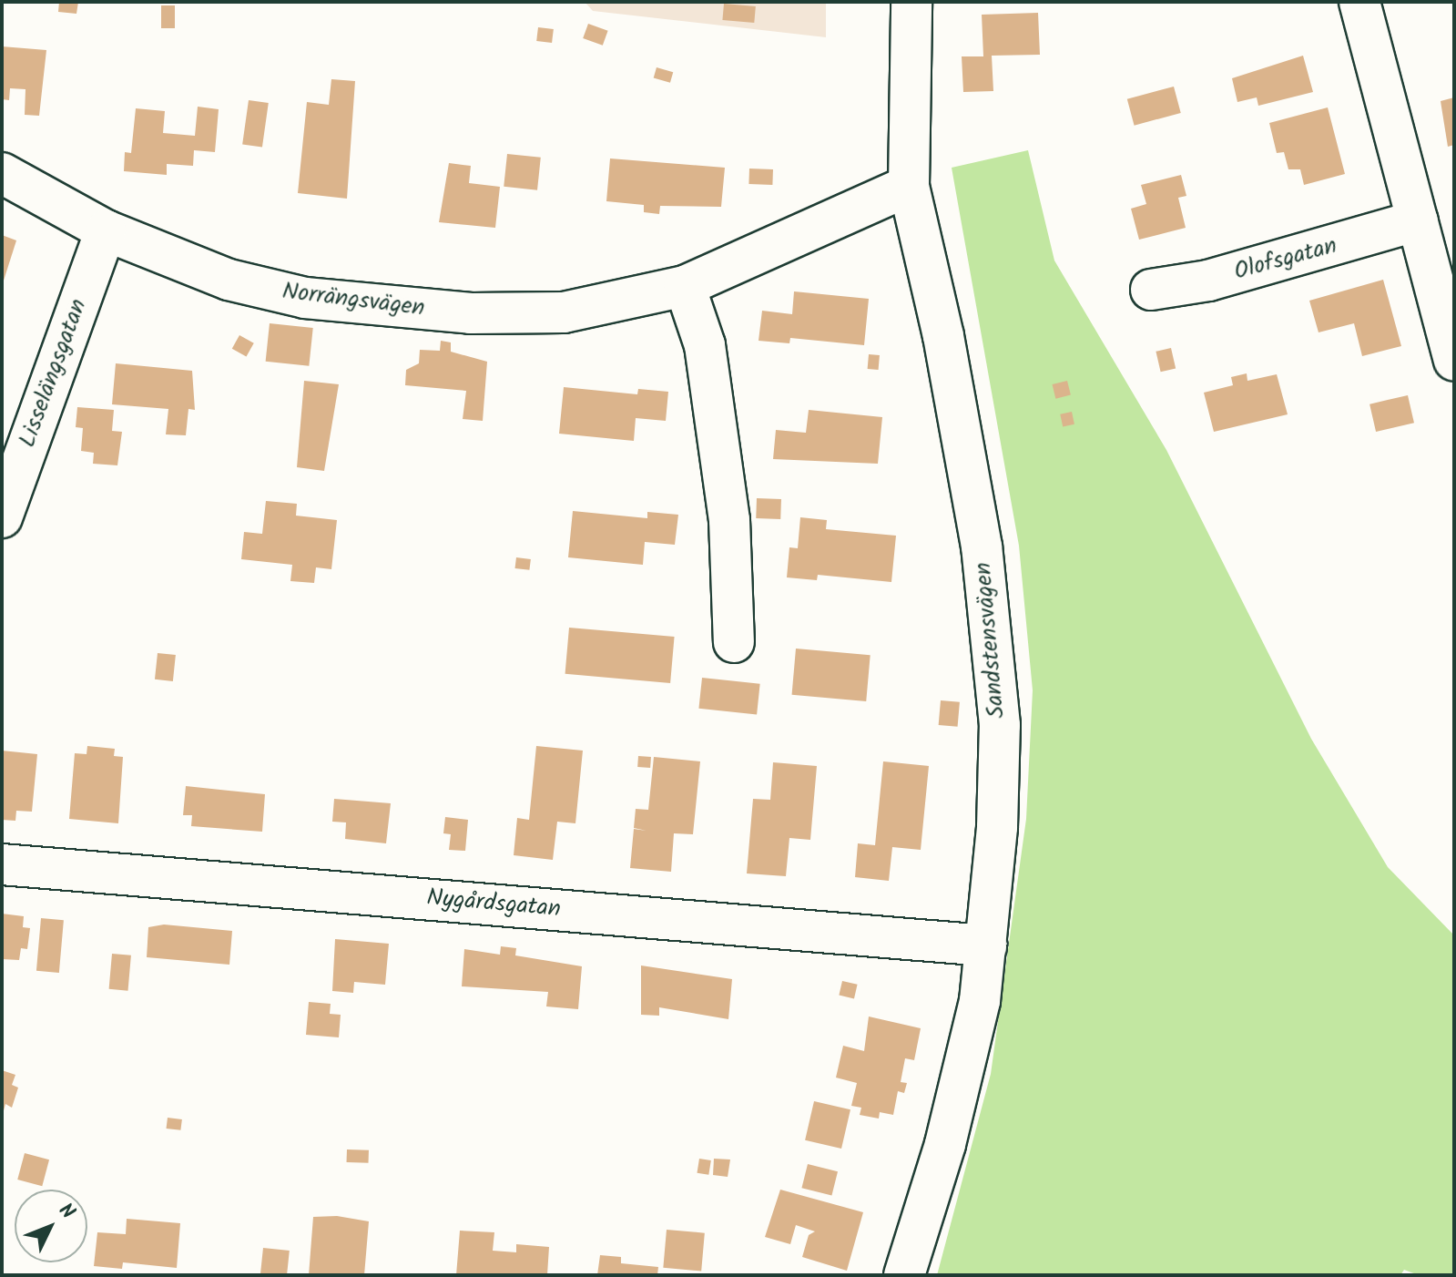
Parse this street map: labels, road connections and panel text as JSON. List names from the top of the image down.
{
  "streets": {
    "street": [
      "Olofsgatan",
      "Norrängsvägen",
      "Lisselängsgatan",
      "Sandstensvägen",
      "Nygårdsgatan"
    ]
  },
  "crossings": [
    ["Norrängsvägen", "Lisselängsgatan"],
    ["Norrängsvägen", "Sandstensvägen"],
    ["Sandstensvägen", "Nygårdsgatan"]
  ],
  "north": "top right"
}
